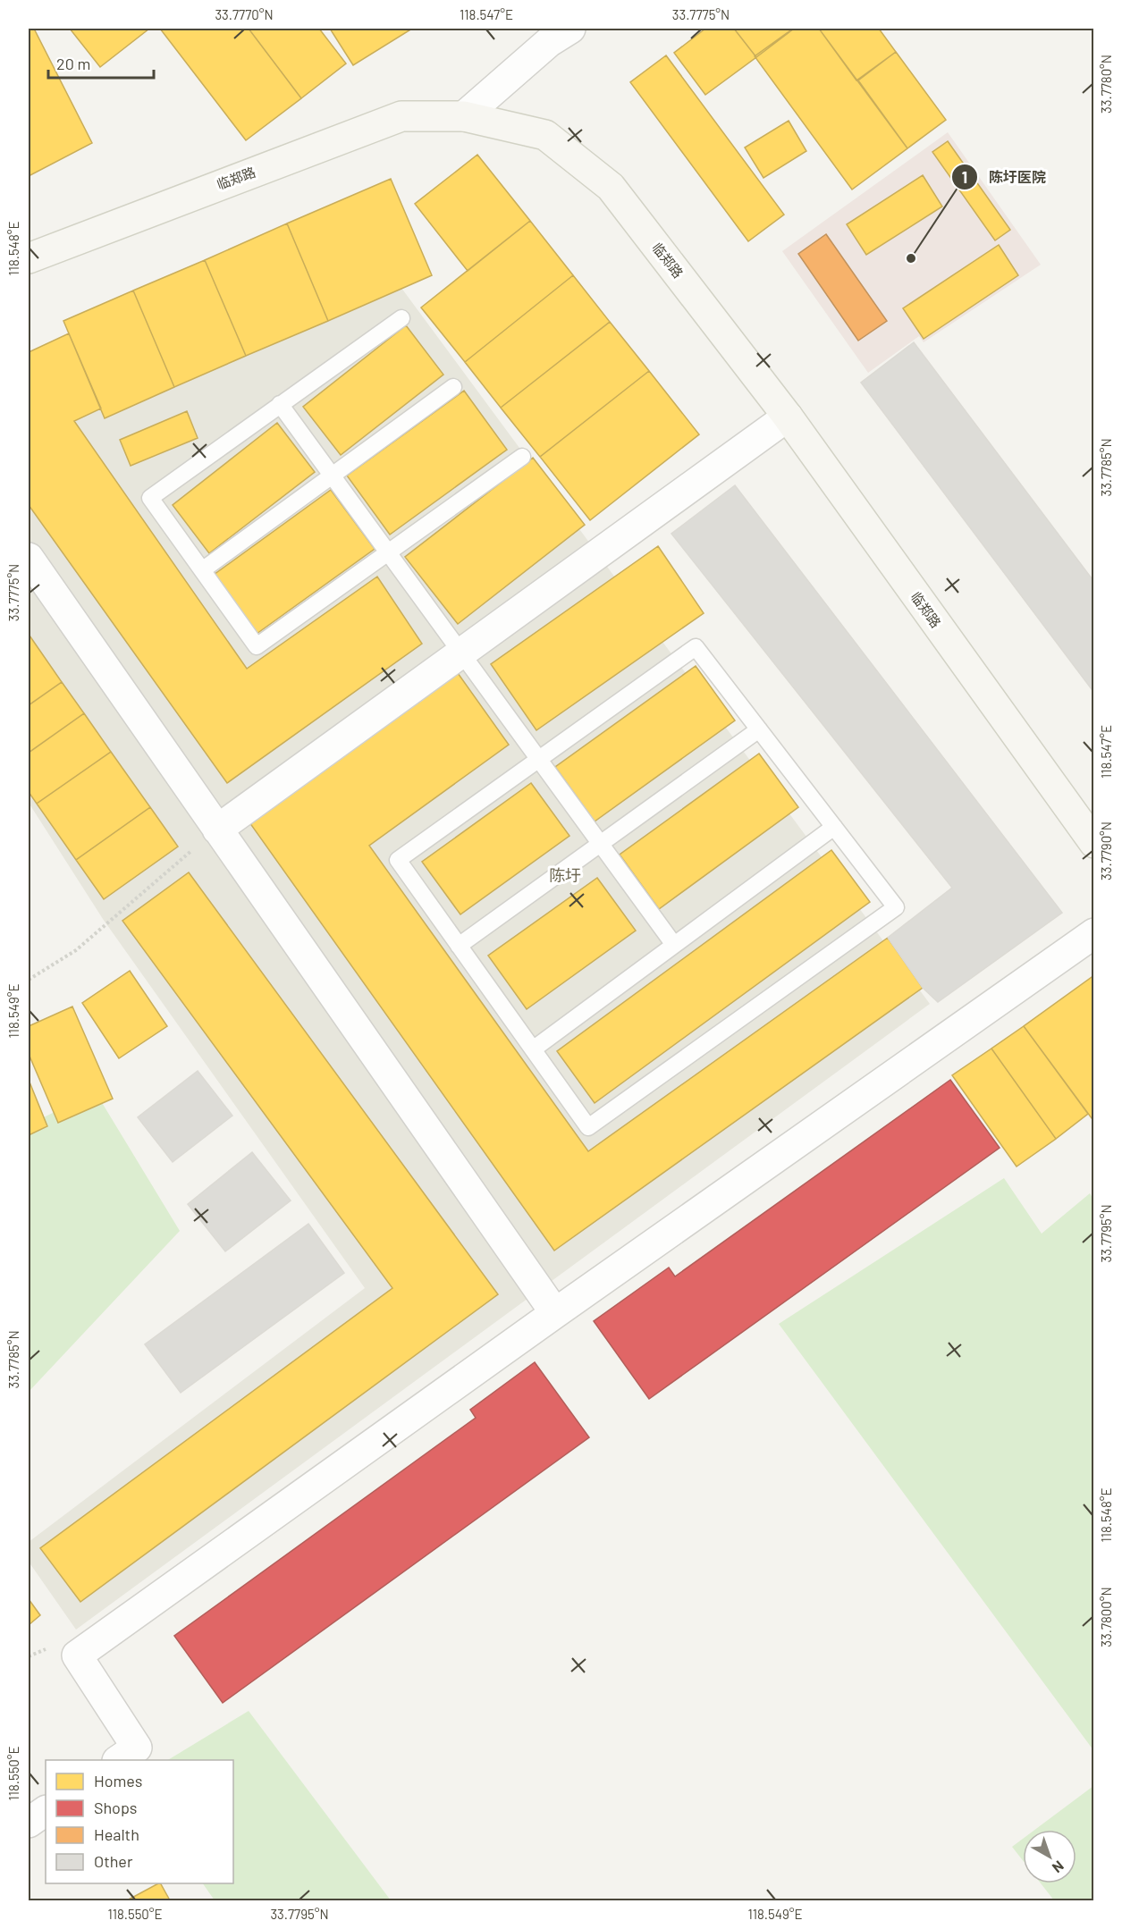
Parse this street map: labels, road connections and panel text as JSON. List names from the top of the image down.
{
  "streets": {
    "main road": ["临郑路"]
  },
  "districts": ["陈圩"],
  "places": ["陈圩医院"],
  "legend": [
    "Homes",
    "Shops",
    "Health",
    "Other"
  ],
  "scale_bar": "20 m",
  "north": "bottom right",
  "coordinates": [
    "33.7770°N",
    "118.547°E",
    "33.7775°N",
    "33.7780°N",
    "118.548°E",
    "33.7785°N",
    "33.7790°N",
    "118.549°E",
    "33.7795°N",
    "33.7800°N",
    "118.550°E"
  ]
}
